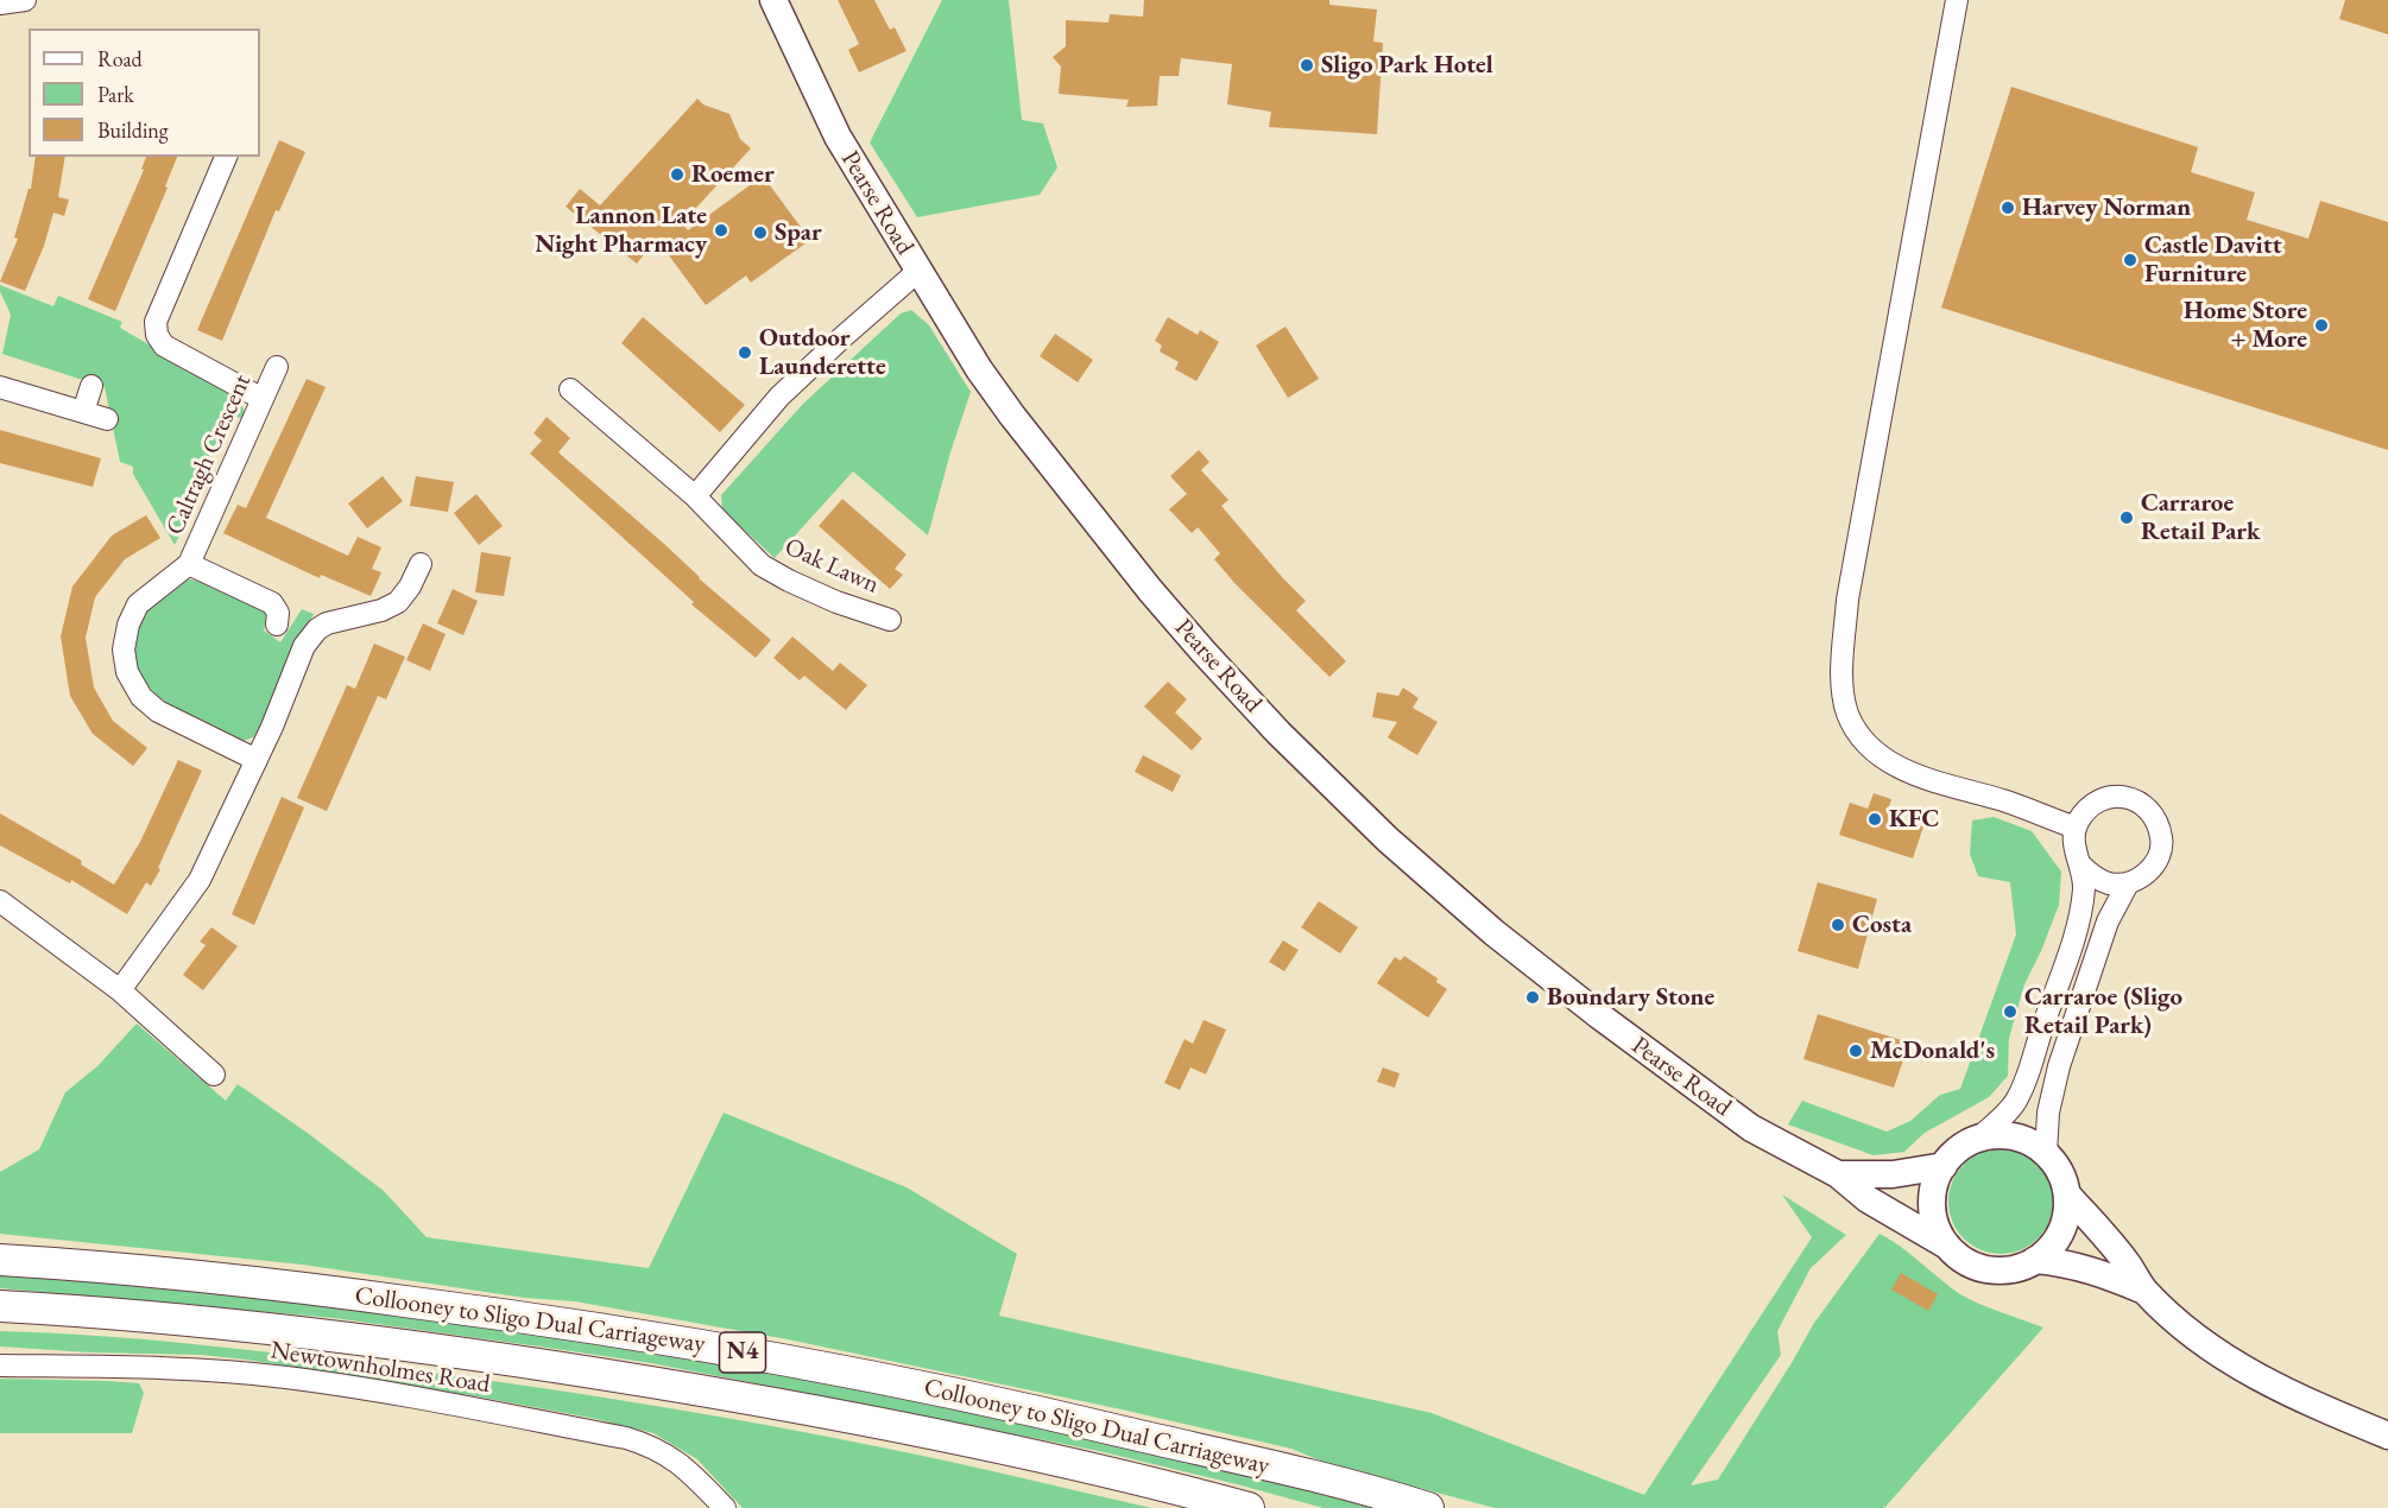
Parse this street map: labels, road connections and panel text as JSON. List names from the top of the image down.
{
  "streets": {
    "highway": ["Collooney to Sligo Dual Carriageway", "N4"],
    "main road": ["Pearse Road"],
    "street": ["Caltragh Crescent", "Oak Lawn", "Newtownholmes Road"]
  },
  "places": [
    "Sligo Park Hotel",
    "Roemer",
    "Harvey Norman",
    "Lannon Late Night Pharmacy",
    "Spar",
    "Castle Davitt Furniture",
    "Home Store + More",
    "Outdoor Launderette",
    "Carraroe Retail Park",
    "KFC",
    "Costa",
    "Boundary Stone",
    "Carraroe (Sligo Retail Park)",
    "McDonald's"
  ],
  "legend": ["Road", "Park", "Building"]
}
